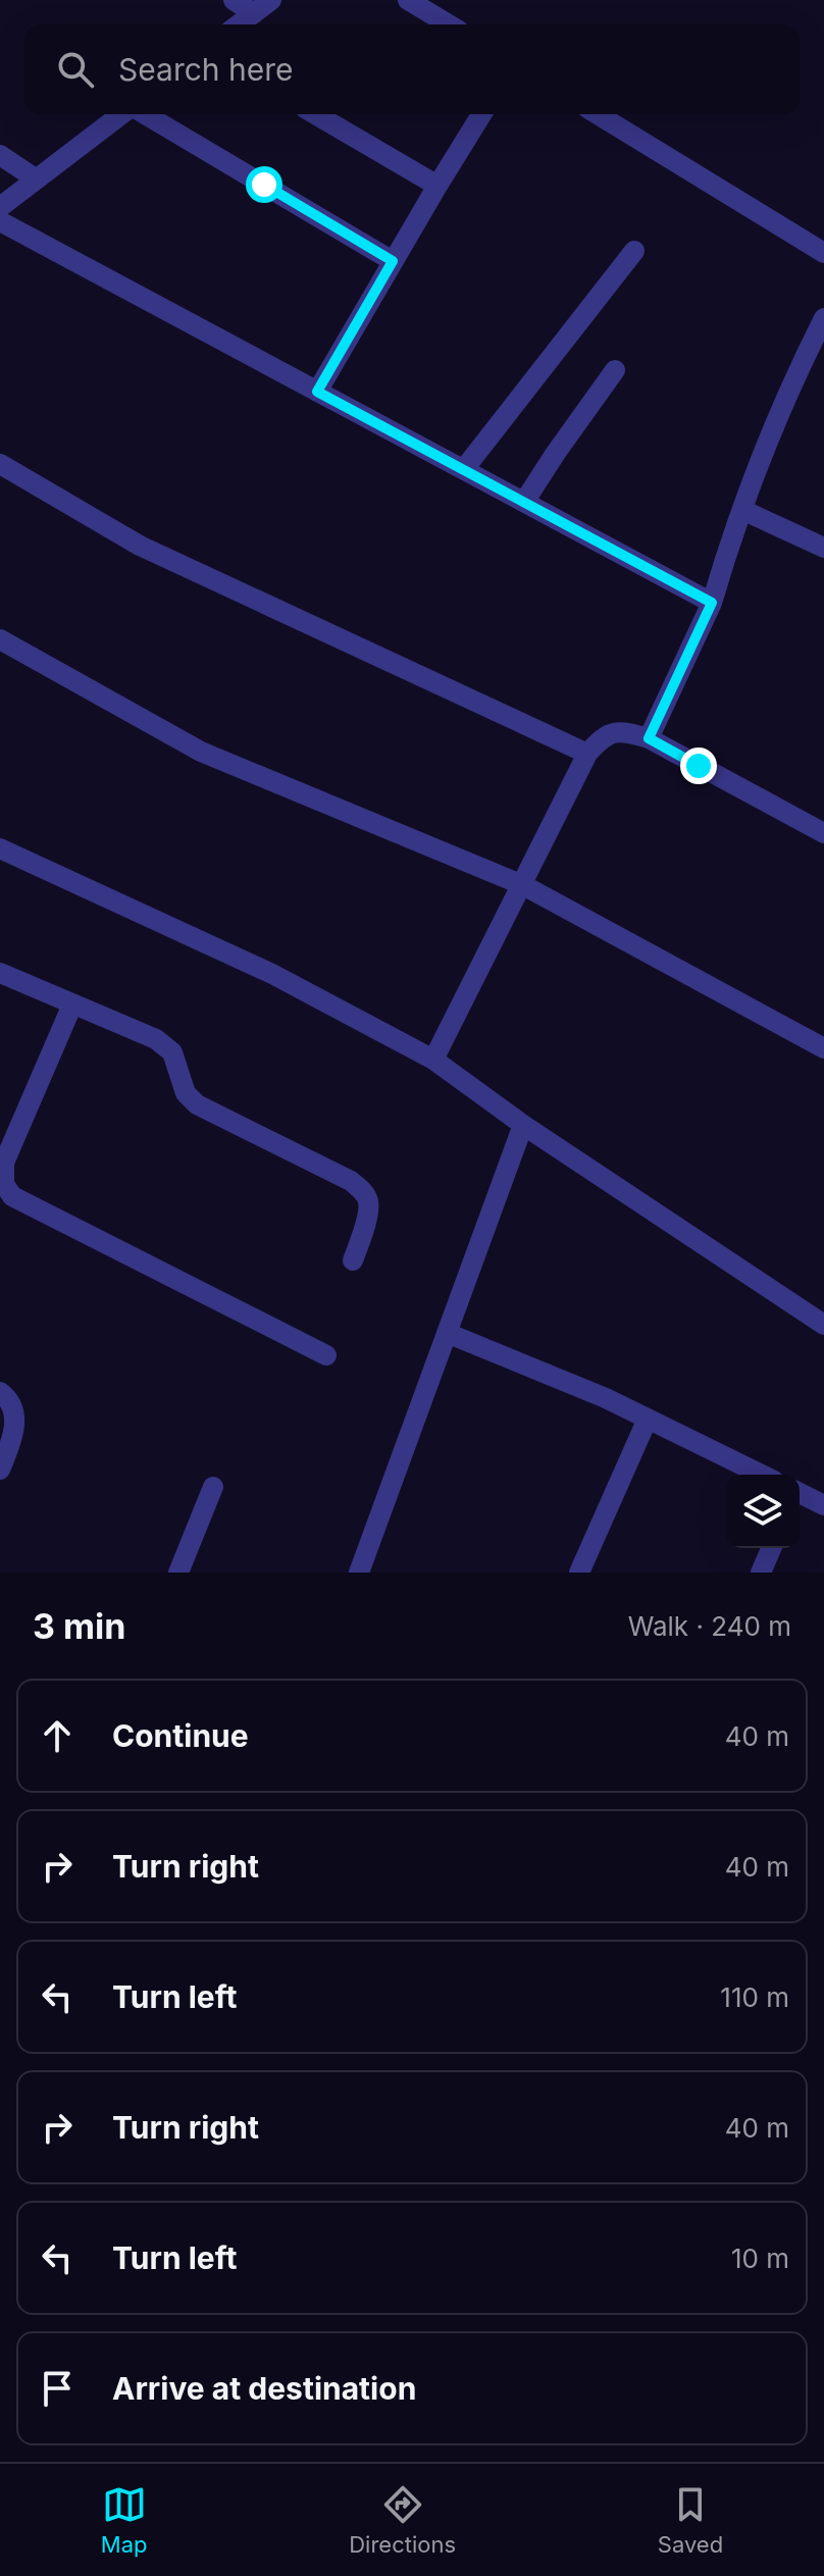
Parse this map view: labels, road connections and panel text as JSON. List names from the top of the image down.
{
  "page": {
    "search": "Search here",
    "heading": ["3 min", "Walk · 240 m"],
    "list": [
      ["Continue", "40 m"],
      ["Turn right", "40 m"],
      ["Turn left", "110 m"],
      ["Turn right", "40 m"],
      ["Turn left", "10 m"],
      "Arrive at destination"
    ],
    "nav": ["Map", "Directions", "Saved"]
  }
}
